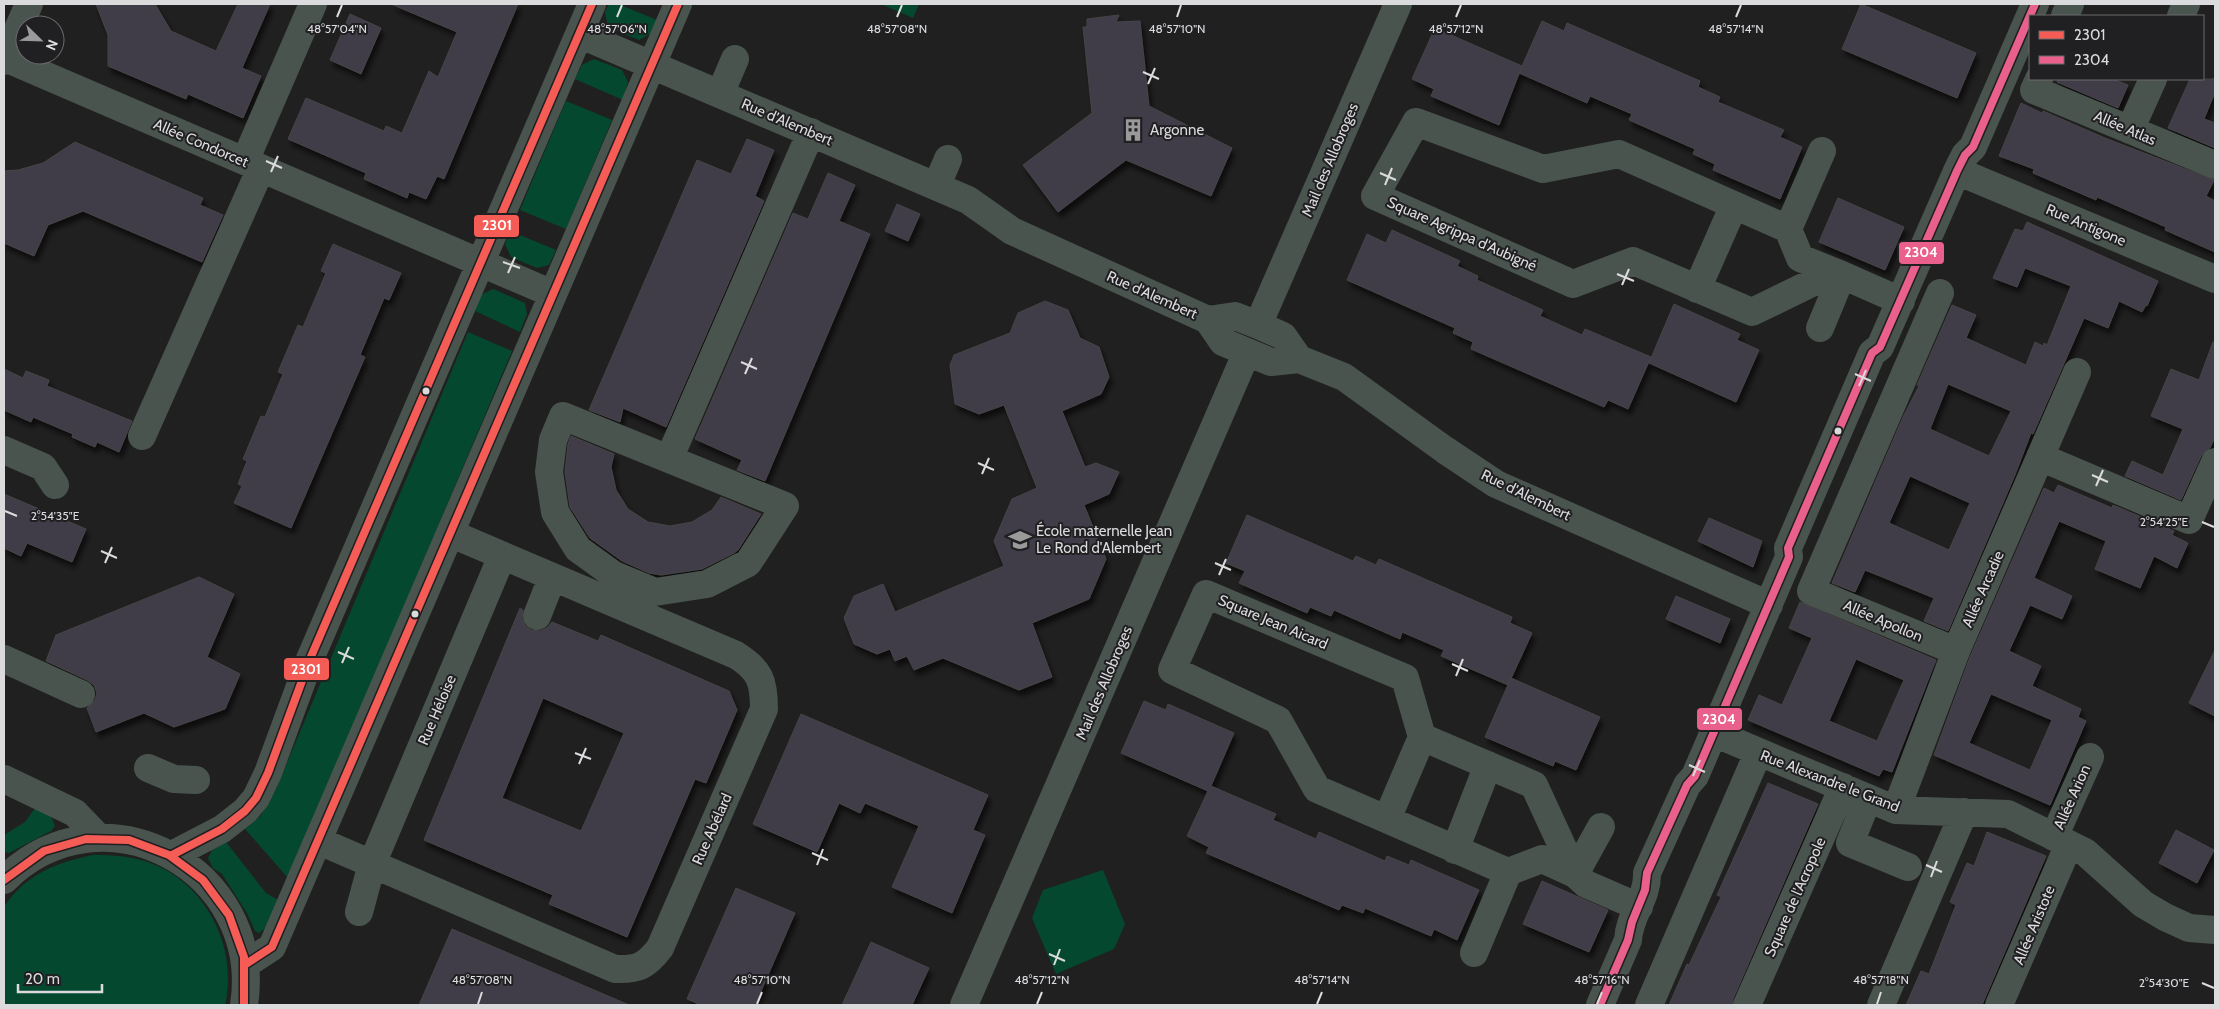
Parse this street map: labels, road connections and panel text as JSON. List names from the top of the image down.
{
  "streets": {
    "street": [
      "Rue d'Alembert",
      "Allée Atlas",
      "Allée Condorcet",
      "Mail des Allobroges",
      "Rue Antigone",
      "Square Agrippa d'Aubigné",
      "Allée Arcadie",
      "Allée Apollon",
      "Square Jean Aicard",
      "Rue Héloise",
      "Rue Alexandre le Grand",
      "Allée Arion",
      "Rue Abélard",
      "Square de l'Acropole",
      "Allée Aristote"
    ]
  },
  "crossings": [
    ["Allée Arcadie", "Allée Apollon"],
    ["Allée Arcadie", "Rue Alexandre le Grand"],
    ["Rue Héloise", "Rue Abélard"],
    ["Rue Alexandre le Grand", "Allée Arion"],
    ["Rue Alexandre le Grand", "Square de l'Acropole"],
    ["Rue Alexandre le Grand", "Allée Aristote"],
    ["Allée Arion", "Allée Aristote"]
  ],
  "places": {
    "building": ["Argonne"],
    "school or university": ["École maternelle Jean Le Rond d'Alembert"]
  },
  "lines": ["transit line 2301", "transit line 2304"],
  "legend": ["2301", "2304"],
  "scale_bar": "20 m",
  "north": "bottom right",
  "coordinates": [
    "48°57'04\"N",
    "48°57'06\"N",
    "48°57'08\"N",
    "48°57'10\"N",
    "48°57'12\"N",
    "48°57'14\"N",
    "2°54'35\"E",
    "2°54'25\"E",
    "48°57'16\"N",
    "48°57'18\"N",
    "2°54'30\"E"
  ]
}
